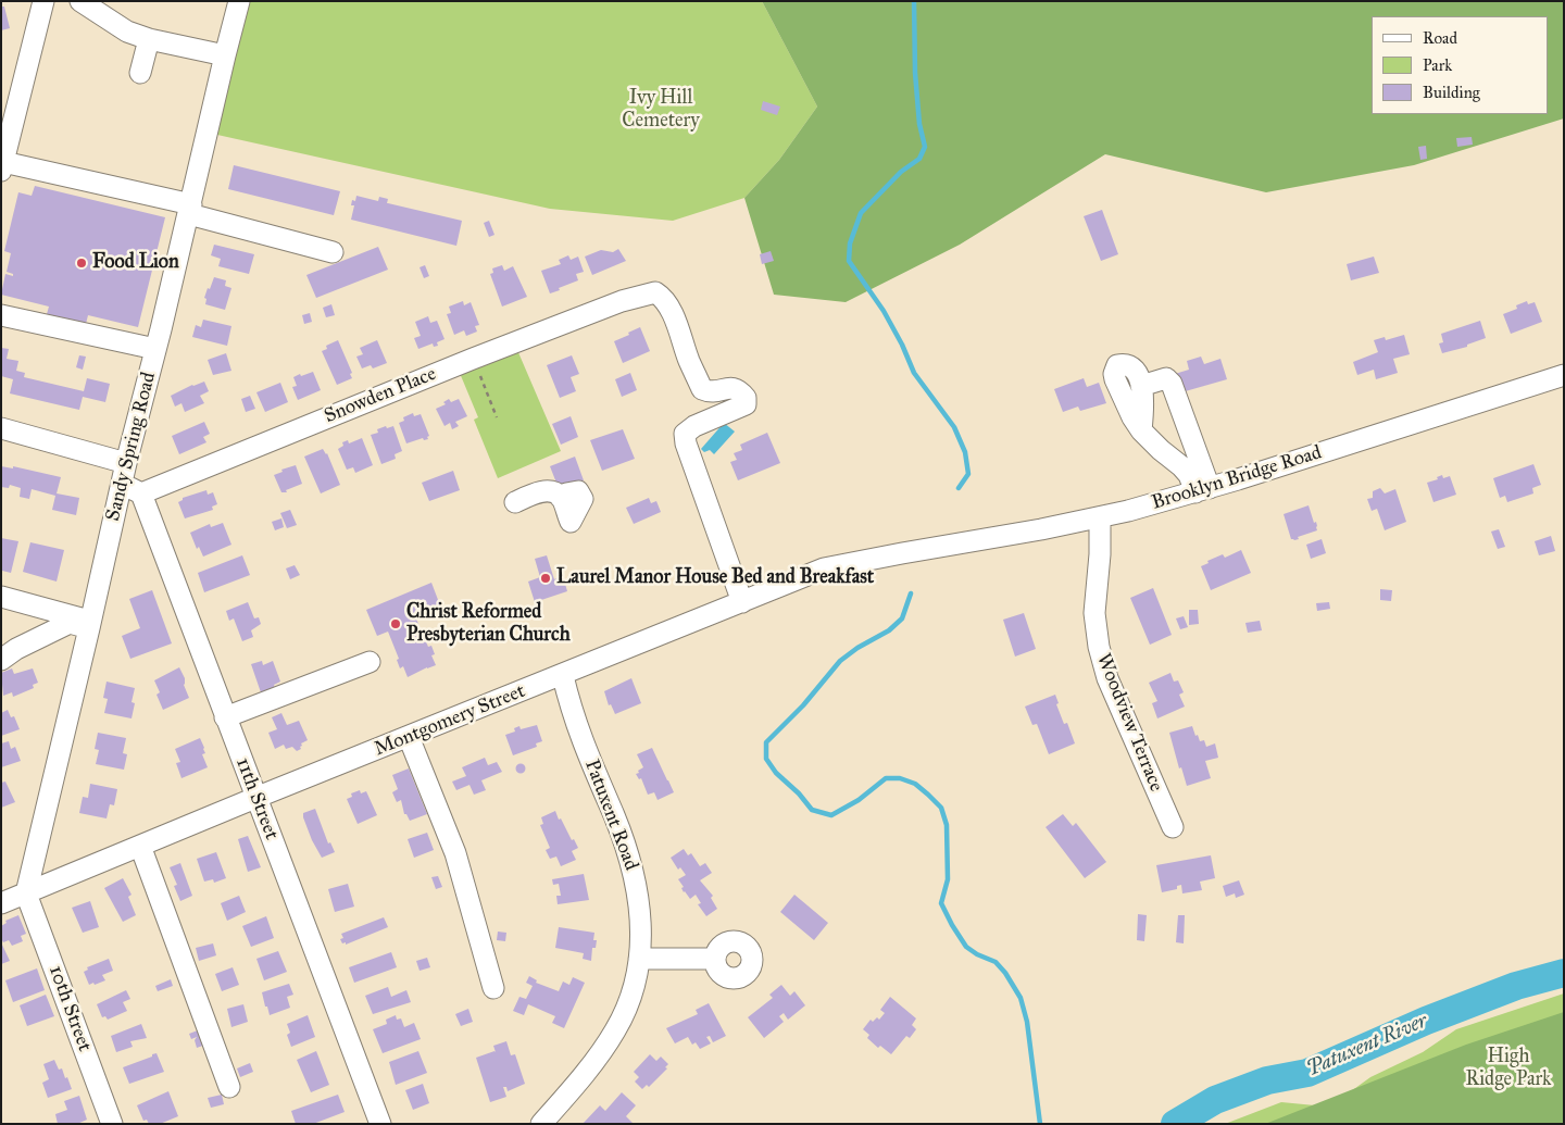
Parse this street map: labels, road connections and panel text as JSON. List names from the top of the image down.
{
  "streets": {
    "street": [
      "Snowden Place",
      "Sandy Spring Road",
      "Brooklyn Bridge Road",
      "Montgomery Street",
      "Woodview Terrace",
      "11th Street",
      "Patuxent Road",
      "10th Street"
    ]
  },
  "crossings": [
    ["Snowden Place", "Montgomery Street"],
    ["Snowden Place", "11th Street"],
    ["Sandy Spring Road", "Montgomery Street"],
    ["Sandy Spring Road", "10th Street"],
    ["Brooklyn Bridge Road", "Montgomery Street"],
    ["Brooklyn Bridge Road", "Woodview Terrace"],
    ["Montgomery Street", "11th Street"],
    ["Montgomery Street", "Patuxent Road"],
    ["Montgomery Street", "10th Street"]
  ],
  "water": ["Patuxent River"],
  "parks": ["Ivy Hill Cemetery", "High Ridge Park"],
  "places": ["Food Lion", "Laurel Manor House Bed and Breakfast", "Christ Reformed Presbyterian Church"],
  "legend": ["Road", "Park", "Building"]
}
